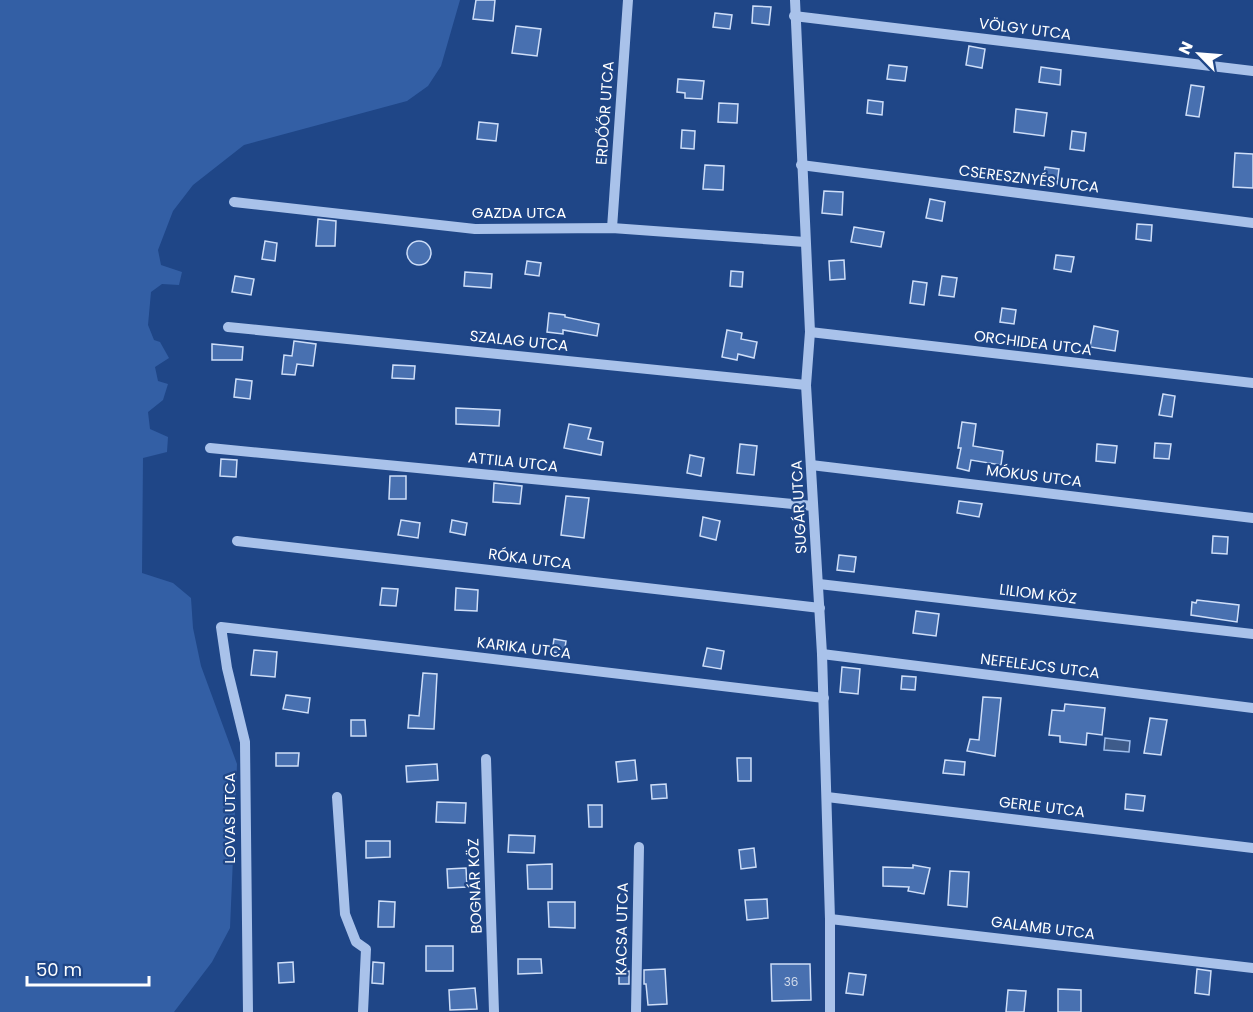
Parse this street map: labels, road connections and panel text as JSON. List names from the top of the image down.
{
  "streets": {
    "street": [
      "VÖLGY UTCA",
      "ERDŐŐR UTCA",
      "CSERESZNYÉS UTCA",
      "GAZDA UTCA",
      "SZALAG UTCA",
      "ORCHIDEA UTCA",
      "ATTILA UTCA",
      "MÓKUS UTCA",
      "SUGÁR UTCA",
      "RÓKA UTCA",
      "LILIOM KÖZ",
      "KARIKA UTCA",
      "NEFELEJCS UTCA",
      "GERLE UTCA",
      "LOVAS UTCA",
      "BOGNÁR KÖZ",
      "GALAMB UTCA",
      "KACSA UTCA"
    ]
  },
  "crossings": [
    ["VÖLGY UTCA", "SUGÁR UTCA"],
    ["ERDŐŐR UTCA", "GAZDA UTCA"],
    ["CSERESZNYÉS UTCA", "SUGÁR UTCA"],
    ["GAZDA UTCA", "SUGÁR UTCA"],
    ["SZALAG UTCA", "SUGÁR UTCA"],
    ["ORCHIDEA UTCA", "SUGÁR UTCA"],
    ["ATTILA UTCA", "SUGÁR UTCA"],
    ["MÓKUS UTCA", "SUGÁR UTCA"],
    ["SUGÁR UTCA", "RÓKA UTCA"],
    ["SUGÁR UTCA", "LILIOM KÖZ"],
    ["SUGÁR UTCA", "KARIKA UTCA"],
    ["SUGÁR UTCA", "NEFELEJCS UTCA"],
    ["SUGÁR UTCA", "GERLE UTCA"],
    ["SUGÁR UTCA", "GALAMB UTCA"],
    ["KARIKA UTCA", "LOVAS UTCA"]
  ],
  "house_numbers": ["36"],
  "scale_bar": "50 m",
  "north": "top left"
}
